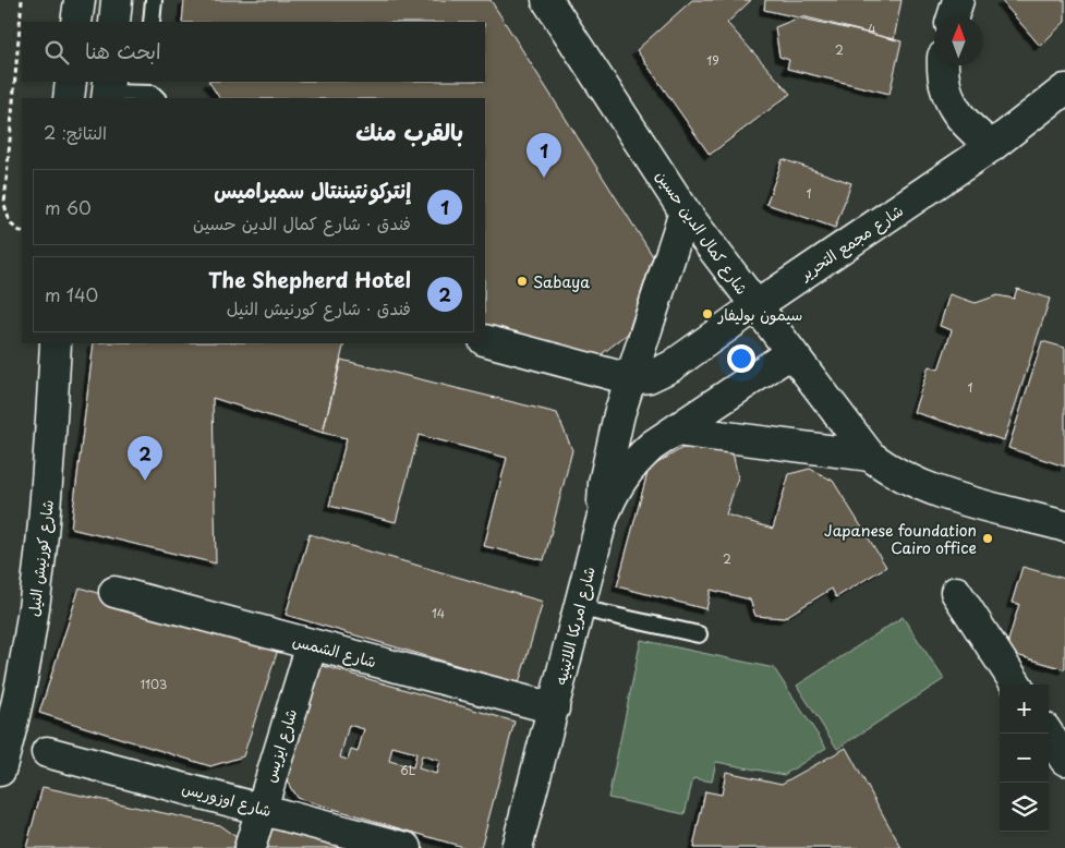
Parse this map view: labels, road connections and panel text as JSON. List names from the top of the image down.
{
  "streets": {
    "main road": [
      "شارع كمال الدين حسين",
      "شارع مجمع التحرير",
      "شارع كورنيش النيل",
      "شارع امريكا اللاتينيه",
      "شارع الشمس",
      "شارع ايزيس",
      "شارع اوزوريس"
    ]
  },
  "crossings": [
    ["شارع كمال الدين حسين", "شارع مجمع التحرير"],
    ["شارع كمال الدين حسين", "شارع امريكا اللاتينيه"],
    ["شارع امريكا اللاتينيه", "شارع الشمس"],
    ["شارع الشمس", "شارع ايزيس"],
    ["شارع ايزيس", "شارع اوزوريس"]
  ],
  "places": ["Sabaya", "سيمون بوليفار", "Japanese foundation Cairo office"],
  "house_numbers": [
    "4",
    "2",
    "19",
    "1",
    "1",
    "2",
    "14",
    "1103",
    "6L"
  ],
  "north": "top",
  "page": {
    "search": "ابحث هنا",
    "heading": ["بالقرب منك", "النتائج: 2"],
    "pins": ["1", "2"],
    "list": [
      {
        "mark": "1",
        "name": "إنتركونتيننتال سميراميس",
        "note": "فندق · شارع كمال الدين حسين",
        "value": "60 m"
      },
      {
        "mark": "2",
        "name": "The Shepherd Hotel",
        "note": "فندق · شارع كورنيش النيل",
        "value": "140 m"
      }
    ],
    "map_buttons": ["+", "−"]
  }
}
